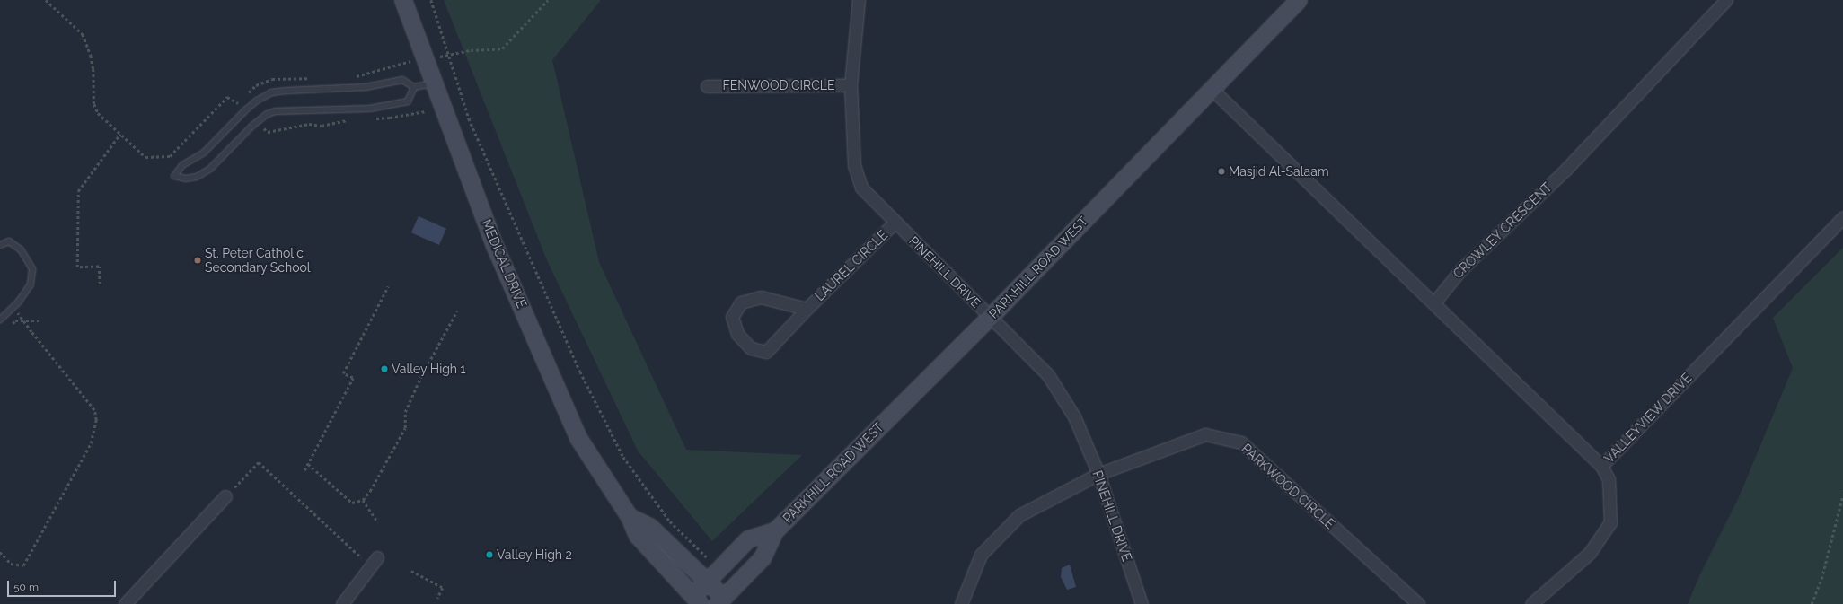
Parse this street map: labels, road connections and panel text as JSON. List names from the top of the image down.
{
  "streets": {
    "main road": ["MEDICAL DRIVE", "PARKHILL ROAD WEST"],
    "street": [
      "FENWOOD CIRCLE",
      "CROWLEY CRESCENT",
      "LAUREL CIRCLE",
      "PINEHILL DRIVE",
      "VALLEYVIEW DRIVE",
      "PARKWOOD CIRCLE"
    ]
  },
  "crossings": [
    ["FENWOOD CIRCLE", "PINEHILL DRIVE"],
    ["CROWLEY CRESCENT", "VALLEYVIEW DRIVE"],
    ["MEDICAL DRIVE", "PARKHILL ROAD WEST"],
    ["LAUREL CIRCLE", "PINEHILL DRIVE"],
    ["PARKHILL ROAD WEST", "PINEHILL DRIVE"],
    ["PINEHILL DRIVE", "PARKWOOD CIRCLE"]
  ],
  "places": [
    "Masjid Al-Salaam",
    "St. Peter Catholic Secondary School",
    "Valley High 1",
    "Valley High 2"
  ],
  "scale_bar": "50 m"
}
